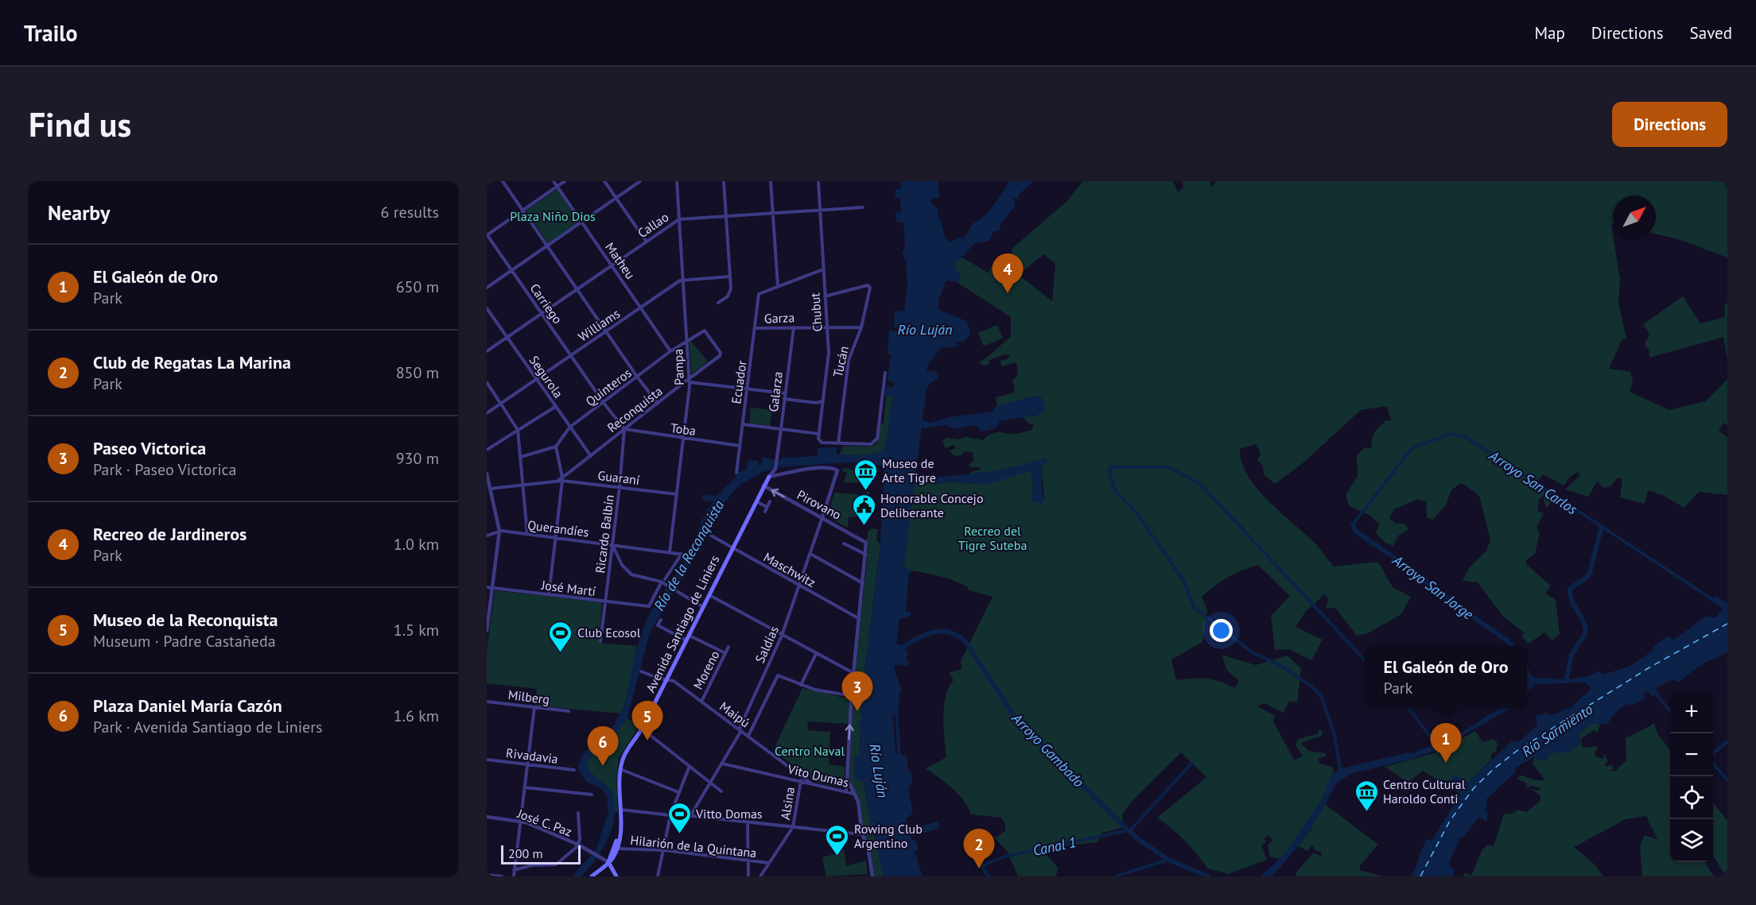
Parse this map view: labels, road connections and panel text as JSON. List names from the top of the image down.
{
  "streets": {
    "main road": ["Avenida Santiago de Liniers"],
    "street": [
      "Callao",
      "Matheu",
      "Carriego",
      "Chubut",
      "Garza",
      "Williams",
      "Tucán",
      "Pampa",
      "Segurola",
      "Ecuador",
      "Quinteros",
      "Galarza",
      "Reconquista",
      "Toba",
      "Guaraní",
      "Pirovano",
      "Querandíes",
      "Ricardo Balbín",
      "Maschwitz",
      "José Martí",
      "Saldías",
      "Moreno",
      "Milberg",
      "Maipú",
      "Rivadavia",
      "Vito Dumas",
      "Alsina",
      "José C. Paz",
      "Hilarión de la Quintana"
    ]
  },
  "crossings": [
    ["Callao", "Matheu"],
    ["Callao", "Carriego"],
    ["Callao", "Chubut"],
    ["Callao", "Pampa"],
    ["Callao", "Segurola"],
    ["Matheu", "Williams"],
    ["Matheu", "Quinteros"],
    ["Carriego", "Williams"],
    ["Carriego", "Quinteros"],
    ["Carriego", "Reconquista"],
    ["Carriego", "Toba"],
    ["Carriego", "Ricardo Balbín"],
    ["Chubut", "Garza"],
    ["Chubut", "Tucán"],
    ["Garza", "Tucán"],
    ["Garza", "Ecuador"],
    ["Garza", "Galarza"],
    ["Williams", "Pampa"],
    ["Williams", "Segurola"],
    ["Pampa", "Quinteros"],
    ["Pampa", "Reconquista"],
    ["Pampa", "Toba"],
    ["Pampa", "Guaraní"],
    ["Pampa", "Querandíes"],
    ["Segurola", "Quinteros"],
    ["Segurola", "Reconquista"],
    ["Ecuador", "Toba"],
    ["Quinteros", "Reconquista"],
    ["Galarza", "Avenida Santiago de Liniers"],
    ["Reconquista", "Toba"],
    ["Reconquista", "Guaraní"],
    ["Reconquista", "Ricardo Balbín"],
    ["Toba", "Ricardo Balbín"],
    ["Guaraní", "Ricardo Balbín"],
    ["Pirovano", "Avenida Santiago de Liniers"],
    ["Pirovano", "Saldías"],
    ["Querandíes", "Ricardo Balbín"],
    ["Ricardo Balbín", "José Martí"],
    ["Maschwitz", "Avenida Santiago de Liniers"],
    ["Maschwitz", "Saldías"],
    ["Avenida Santiago de Liniers", "Maipú"],
    ["Avenida Santiago de Liniers", "José C. Paz"],
    ["Avenida Santiago de Liniers", "Hilarión de la Quintana"],
    ["Saldías", "Maipú"],
    ["Saldías", "Vito Dumas"],
    ["Moreno", "Maipú"],
    ["Maipú", "Vito Dumas"],
    ["Maipú", "Alsina"],
    ["Vito Dumas", "Alsina"],
    ["Alsina", "Hilarión de la Quintana"]
  ],
  "water": [
    "Río Luján",
    "Arroyo San Carlos",
    "Río de la Reconquista",
    "Arroyo San Jorge",
    "Río Sarmiento",
    "Arroyo Gambado",
    "Canal 1"
  ],
  "parks": ["Plaza Niño Dios", "Recreo del Tigre Suteba", "Centro Naval"],
  "places": {
    "museum": ["Museo de Arte Tigre", "Centro Cultural Haroldo Conti"],
    "public building": ["Honorable Concejo Deliberante"],
    "sports": ["Club Ecosol", "Vitto Domas", "Rowing Club Argentino"]
  },
  "scale_bar": "200 m",
  "north": "top right",
  "page": {
    "header": "Trailo",
    "nav": ["Map", "Directions", "Saved"],
    "buttons": "Directions",
    "title": "Find us",
    "heading": ["Nearby", "6 results"],
    "list": [
      {
        "mark": "1",
        "name": "El Galeón de Oro",
        "note": "Park",
        "value": "650 m"
      },
      {
        "mark": "2",
        "name": "Club de Regatas La Marina",
        "note": "Park",
        "value": "850 m"
      },
      {
        "mark": "3",
        "name": "Paseo Victorica",
        "note": "Park · Paseo Victorica",
        "value": "930 m"
      },
      {
        "mark": "4",
        "name": "Recreo de Jardineros",
        "note": "Park",
        "value": "1.0 km"
      },
      {
        "mark": "5",
        "name": "Museo de la Reconquista",
        "note": "Museum · Padre Castañeda",
        "value": "1.5 km"
      },
      {
        "mark": "6",
        "name": "Plaza Daniel María Cazón",
        "note": "Park · Avenida Santiago de Liniers",
        "value": "1.6 km"
      }
    ],
    "pins": [
      "4",
      "3",
      "5",
      "1",
      "6",
      "2"
    ],
    "popup": ["El Galeón de Oro", "Park"],
    "map_buttons": ["+", "−"],
    "scale": "200 m"
  }
}
